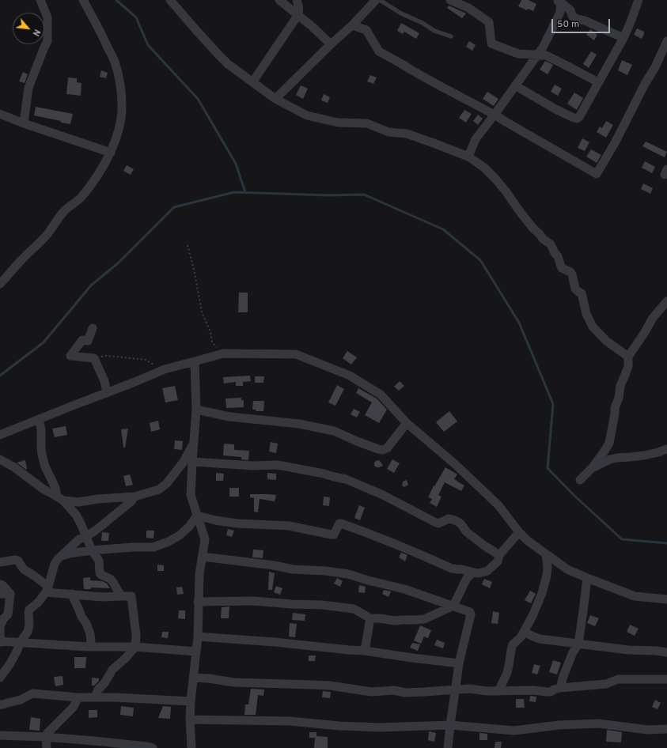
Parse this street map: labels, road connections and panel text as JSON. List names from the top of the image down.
{
  "scale_bar": "50 m",
  "north": "bottom right"
}
